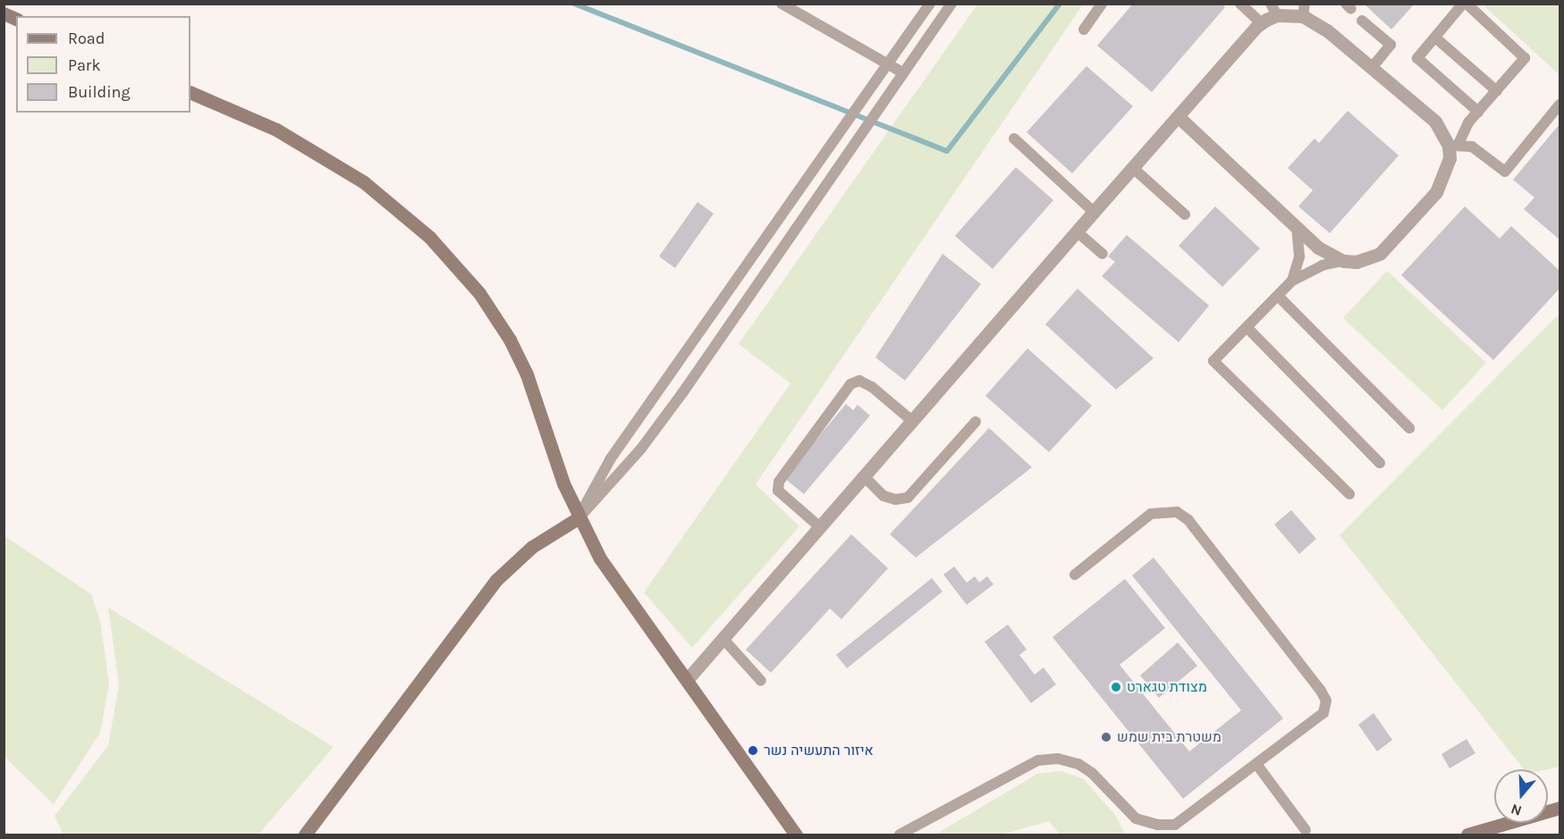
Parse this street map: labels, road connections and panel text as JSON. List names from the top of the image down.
{
  "places": ["מצודת טגארט", "משטרת בית שמש", "איזור התעשיה נשר"],
  "legend": ["Road", "Park", "Building"],
  "north": "bottom"
}
